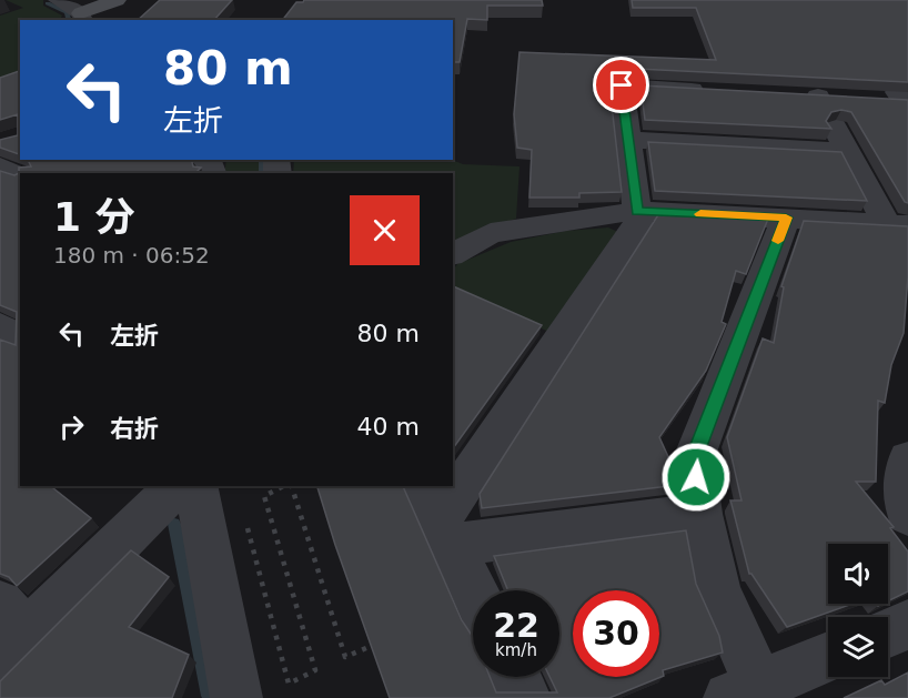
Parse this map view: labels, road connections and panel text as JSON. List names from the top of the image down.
{
  "page": {
    "turn": ["80 m", "左折"],
    "heading": ["1 分", "180 m · 06:52"],
    "list": [
      {
        "name": "左折",
        "value": "80 m"
      },
      {
        "name": "右折",
        "value": "40 m"
      }
    ],
    "speed": "22 km/h",
    "limit": "30"
  }
}
